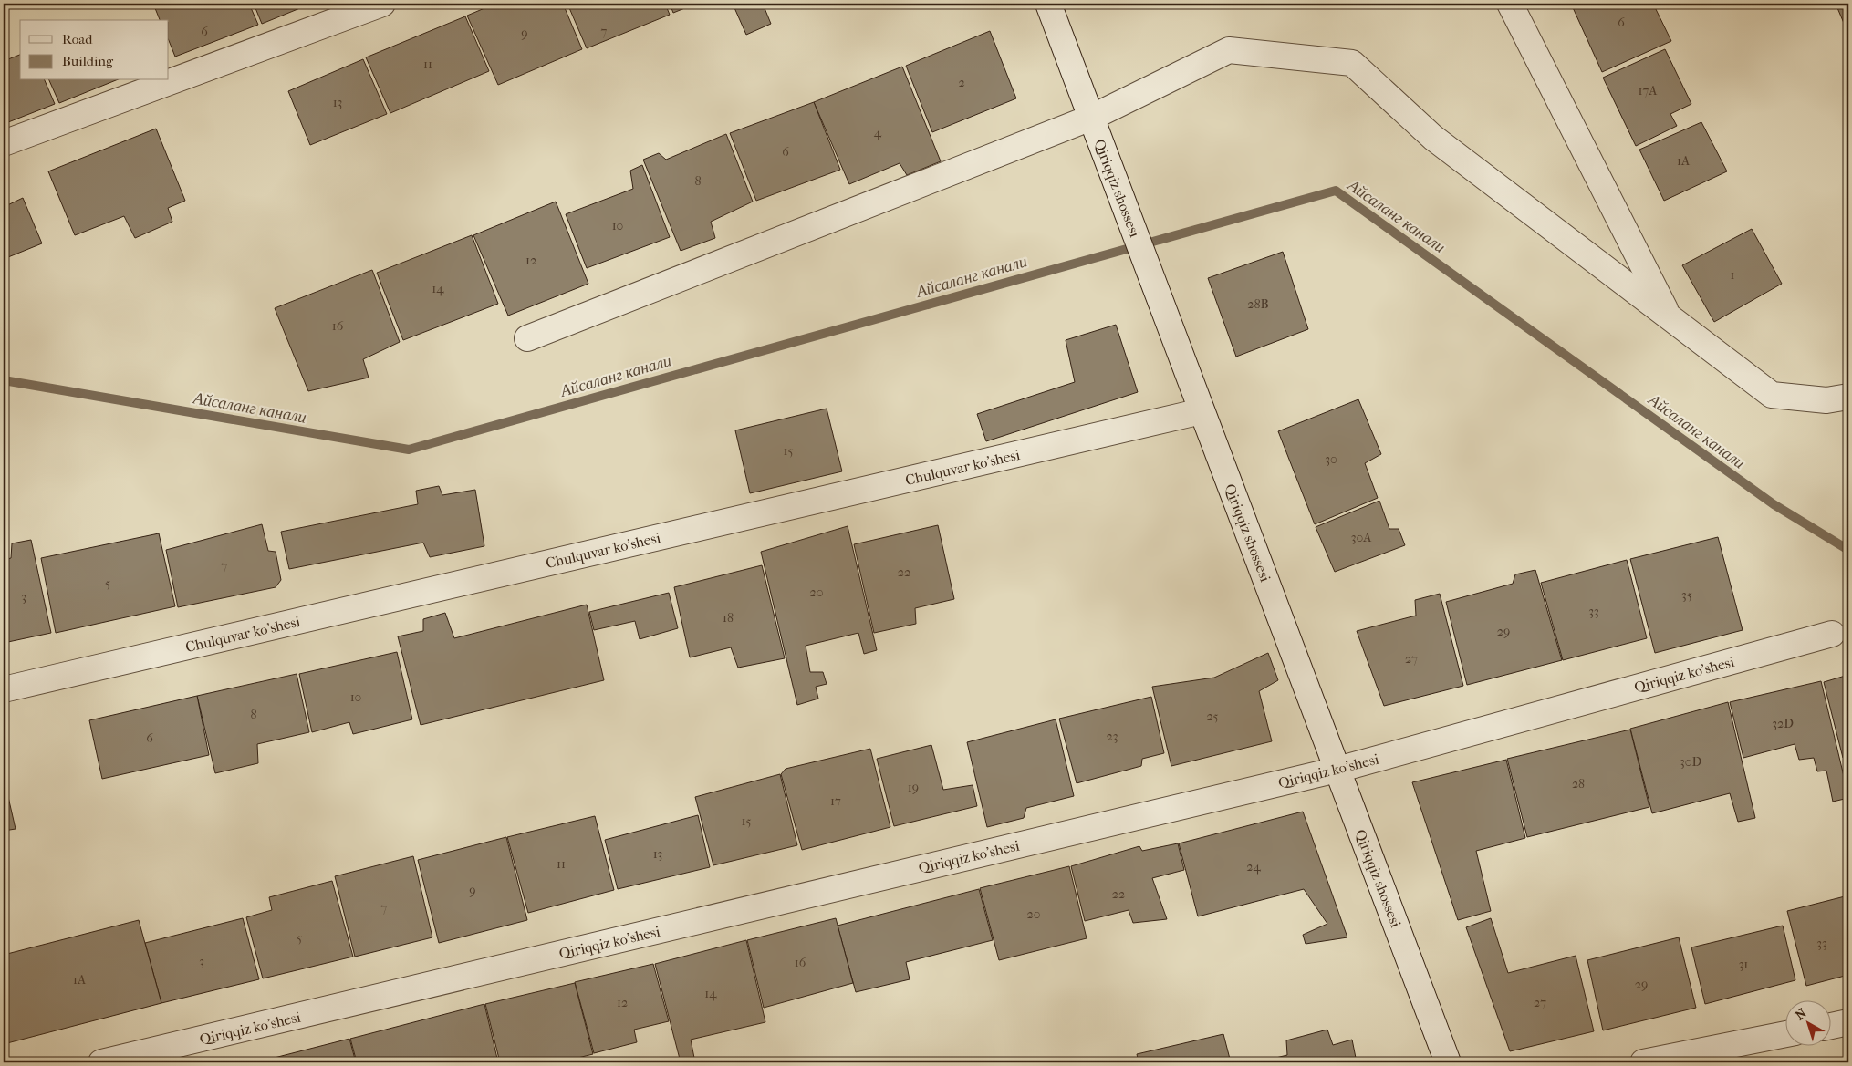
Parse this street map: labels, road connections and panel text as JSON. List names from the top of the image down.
{
  "streets": {
    "street": ["Qiriqqiz shossesi", "Chulquvar ko'shesi", "Qiriqqiz ko'shesi"]
  },
  "crossings": [
    ["Qiriqqiz shossesi", "Chulquvar ko'shesi"],
    ["Qiriqqiz shossesi", "Qiriqqiz ko'shesi"]
  ],
  "water": ["Айсаланг канали"],
  "house_numbers": [
    "6",
    "6",
    "7",
    "9",
    "11",
    "2",
    "17A",
    "13",
    "4",
    "6",
    "1A",
    "8",
    "10",
    "12",
    "1",
    "14",
    "28B",
    "16",
    "15",
    "30",
    "30A",
    "7",
    "22",
    "5",
    "20",
    "35",
    "3",
    "33",
    "18",
    "29",
    "27",
    "10",
    "8",
    "25",
    "32D",
    "23",
    "6",
    "30D",
    "28",
    "19",
    "17",
    "15",
    "13",
    "11",
    "24",
    "9",
    "22",
    "7",
    "20",
    "5",
    "33",
    "3",
    "16",
    "31",
    "1A",
    "29",
    "14",
    "12",
    "27"
  ],
  "legend": ["Road", "Building"],
  "north": "top left"
}
